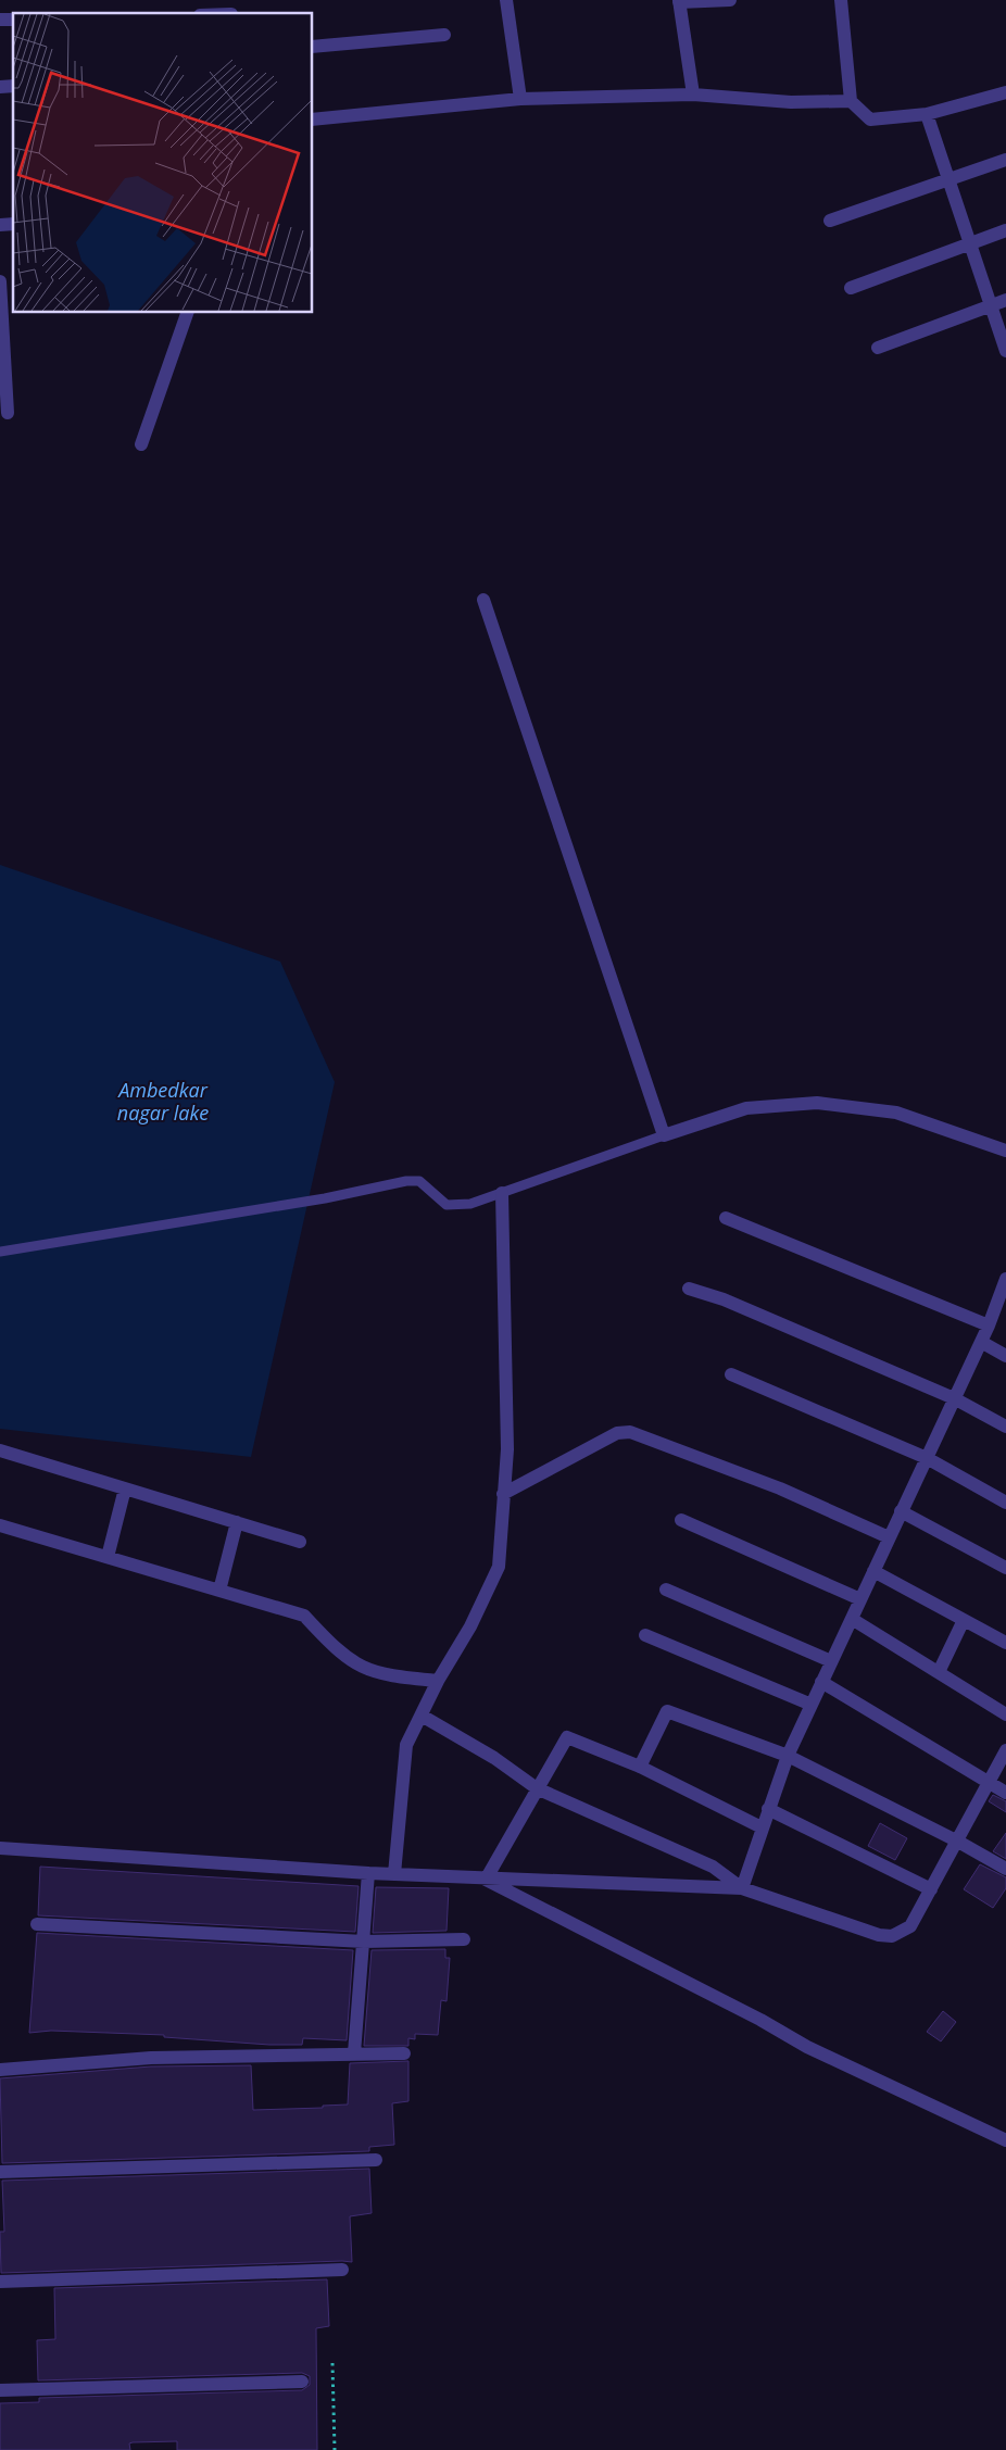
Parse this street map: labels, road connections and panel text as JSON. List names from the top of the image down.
{
  "water": ["Ambedkar nagar lake"]
}
